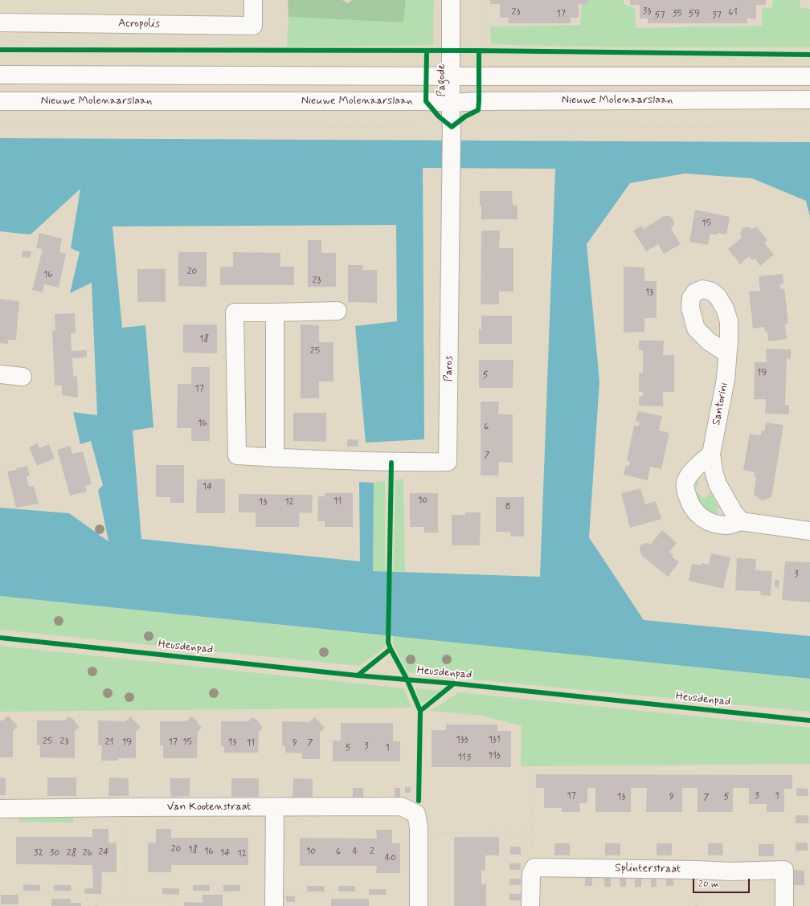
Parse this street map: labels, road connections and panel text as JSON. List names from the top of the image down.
{
  "streets": {
    "street": [
      "Acropolis",
      "Pagode",
      "Nieuwe Molenaarslaan",
      "Paros",
      "Santorini",
      "Van Kootenstraat",
      "Splinterstraat"
    ],
    "cycle path": ["Heusdenpad"]
  },
  "crossings": [
    ["Pagode", "Nieuwe Molenaarslaan"],
    ["Pagode", "Paros"],
    ["Nieuwe Molenaarslaan", "Paros"]
  ],
  "house_numbers": [
    "33",
    "23",
    "61",
    "17",
    "35",
    "59",
    "57",
    "37",
    "15",
    "20",
    "16",
    "23",
    "13",
    "18",
    "25",
    "19",
    "5",
    "17",
    "16",
    "6",
    "7",
    "14",
    "10",
    "11",
    "13",
    "12",
    "8",
    "3",
    "133",
    "131",
    "25",
    "23",
    "21",
    "19",
    "17",
    "15",
    "13",
    "11",
    "9",
    "7",
    "3",
    "5",
    "1",
    "113",
    "115",
    "17",
    "3",
    "1",
    "13",
    "9",
    "5",
    "7",
    "20",
    "18",
    "16",
    "10",
    "6",
    "4",
    "2",
    "24",
    "32",
    "30",
    "28",
    "26",
    "14",
    "12",
    "40"
  ],
  "scale_bar": "20 m"
}
